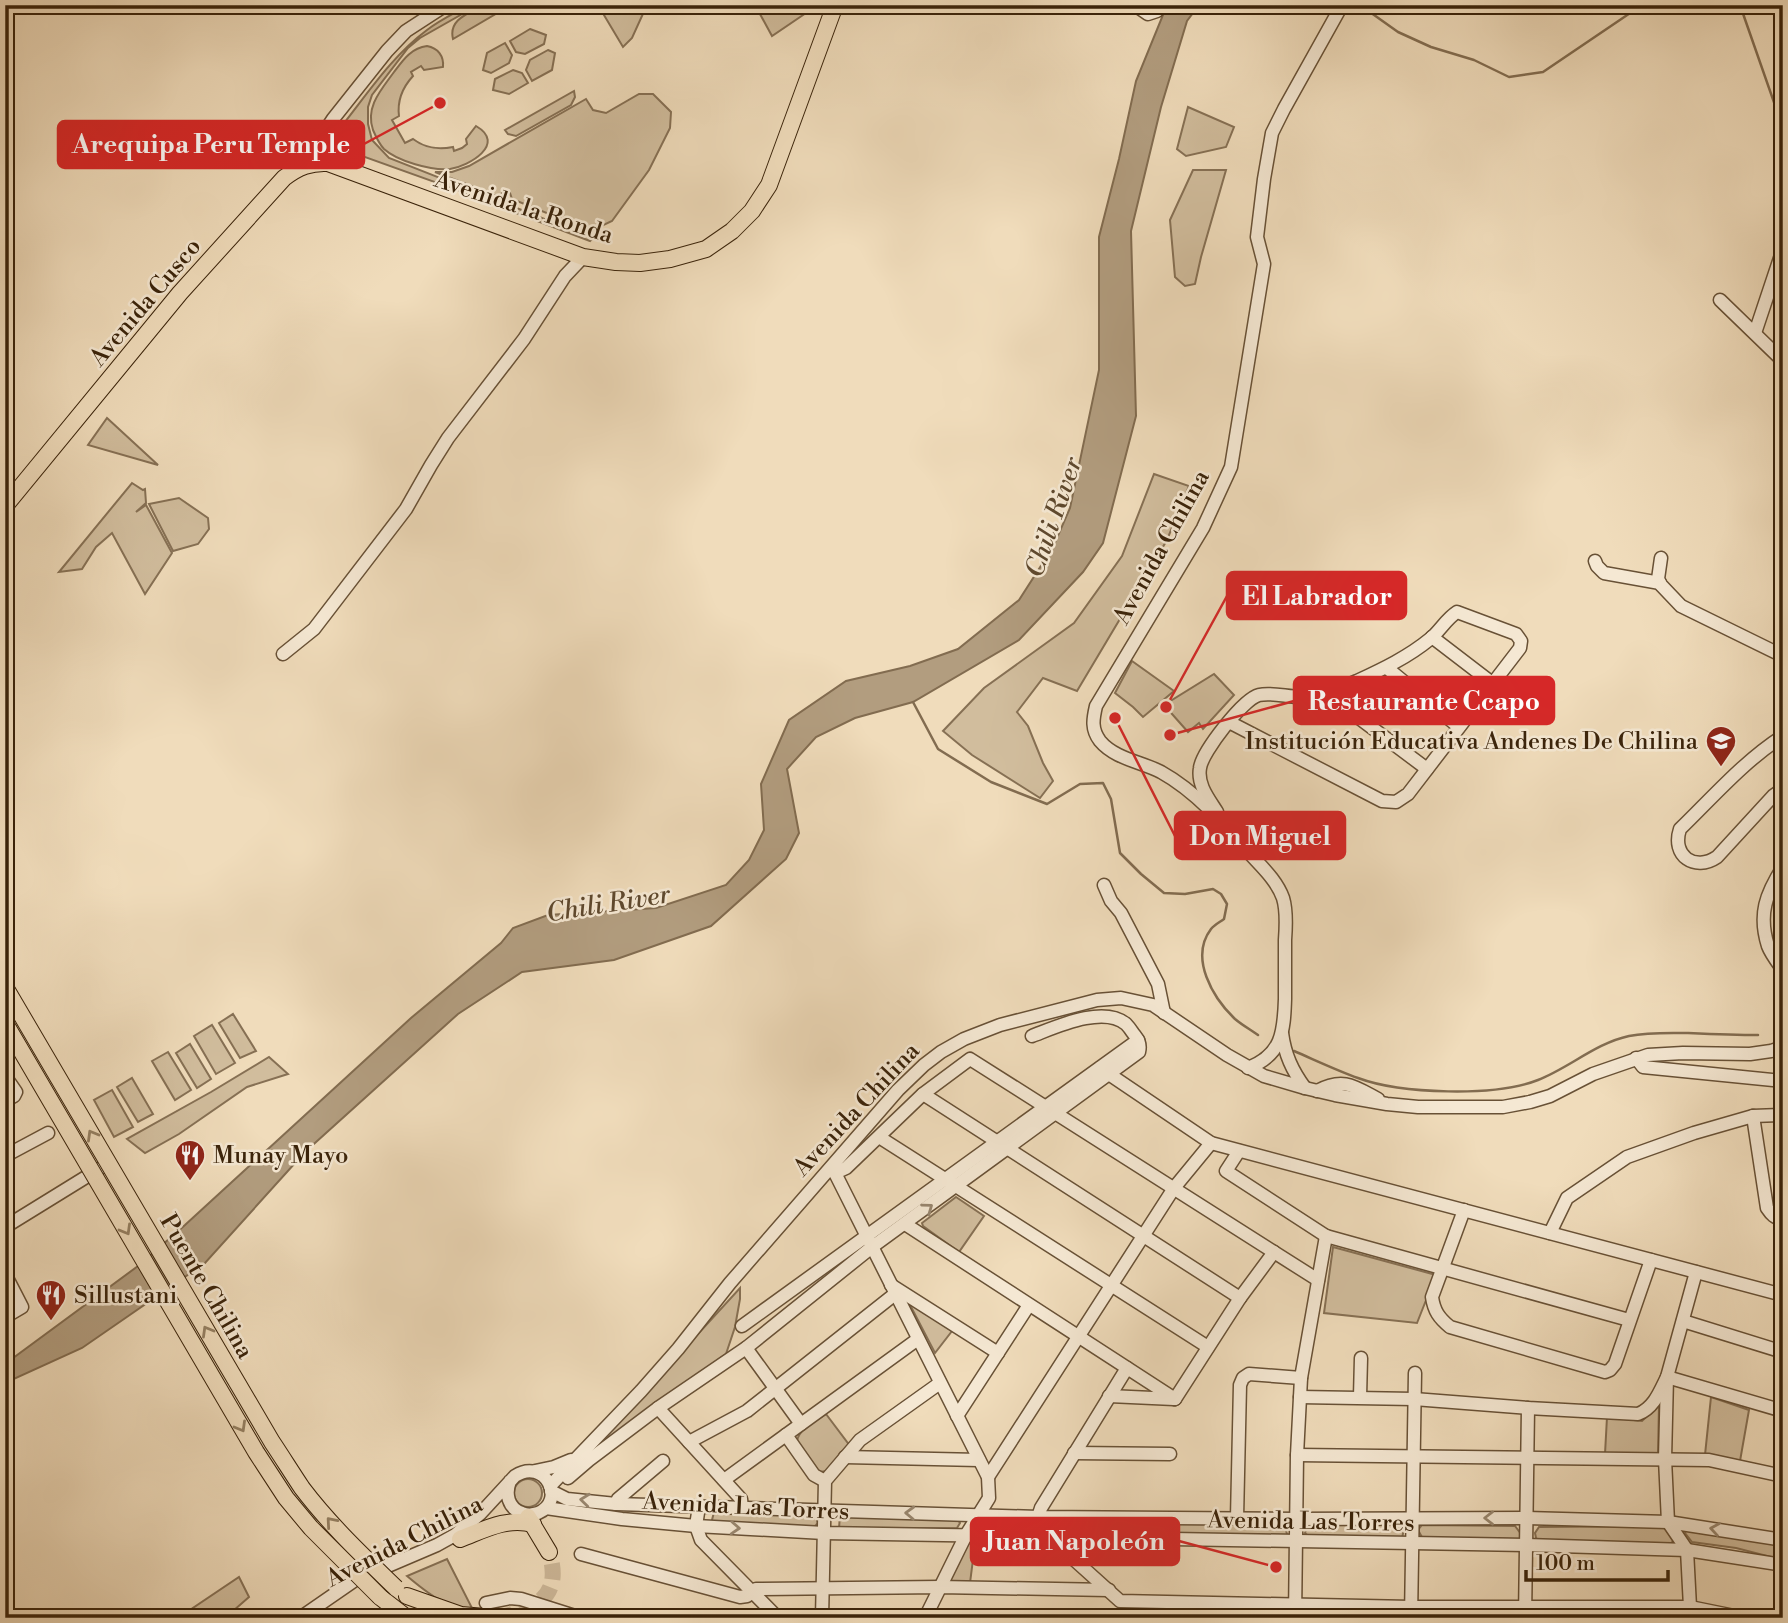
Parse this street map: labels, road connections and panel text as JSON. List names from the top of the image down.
{
  "streets": {
    "main road": [
      "Avenida la Ronda",
      "Avenida Cusco",
      "Avenida Chilina",
      "Puente Chilina"
    ],
    "street": ["Avenida Las Torres"]
  },
  "crossings": [
    ["Avenida la Ronda", "Avenida Cusco"],
    ["Avenida Chilina", "Puente Chilina"],
    ["Avenida Chilina", "Avenida Las Torres"]
  ],
  "water": ["Chili River"],
  "places": {
    "other": [
      "Arequipa Peru Temple",
      "El Labrador",
      "Don Miguel",
      "Restaurante Ccapo",
      "Juan Napoleón"
    ],
    "school or university": ["Institución Educativa Andenes De Chilina"],
    "restaurant": ["Munay Mayo", "Sillustani"]
  },
  "scale_bar": "100 m"
}
